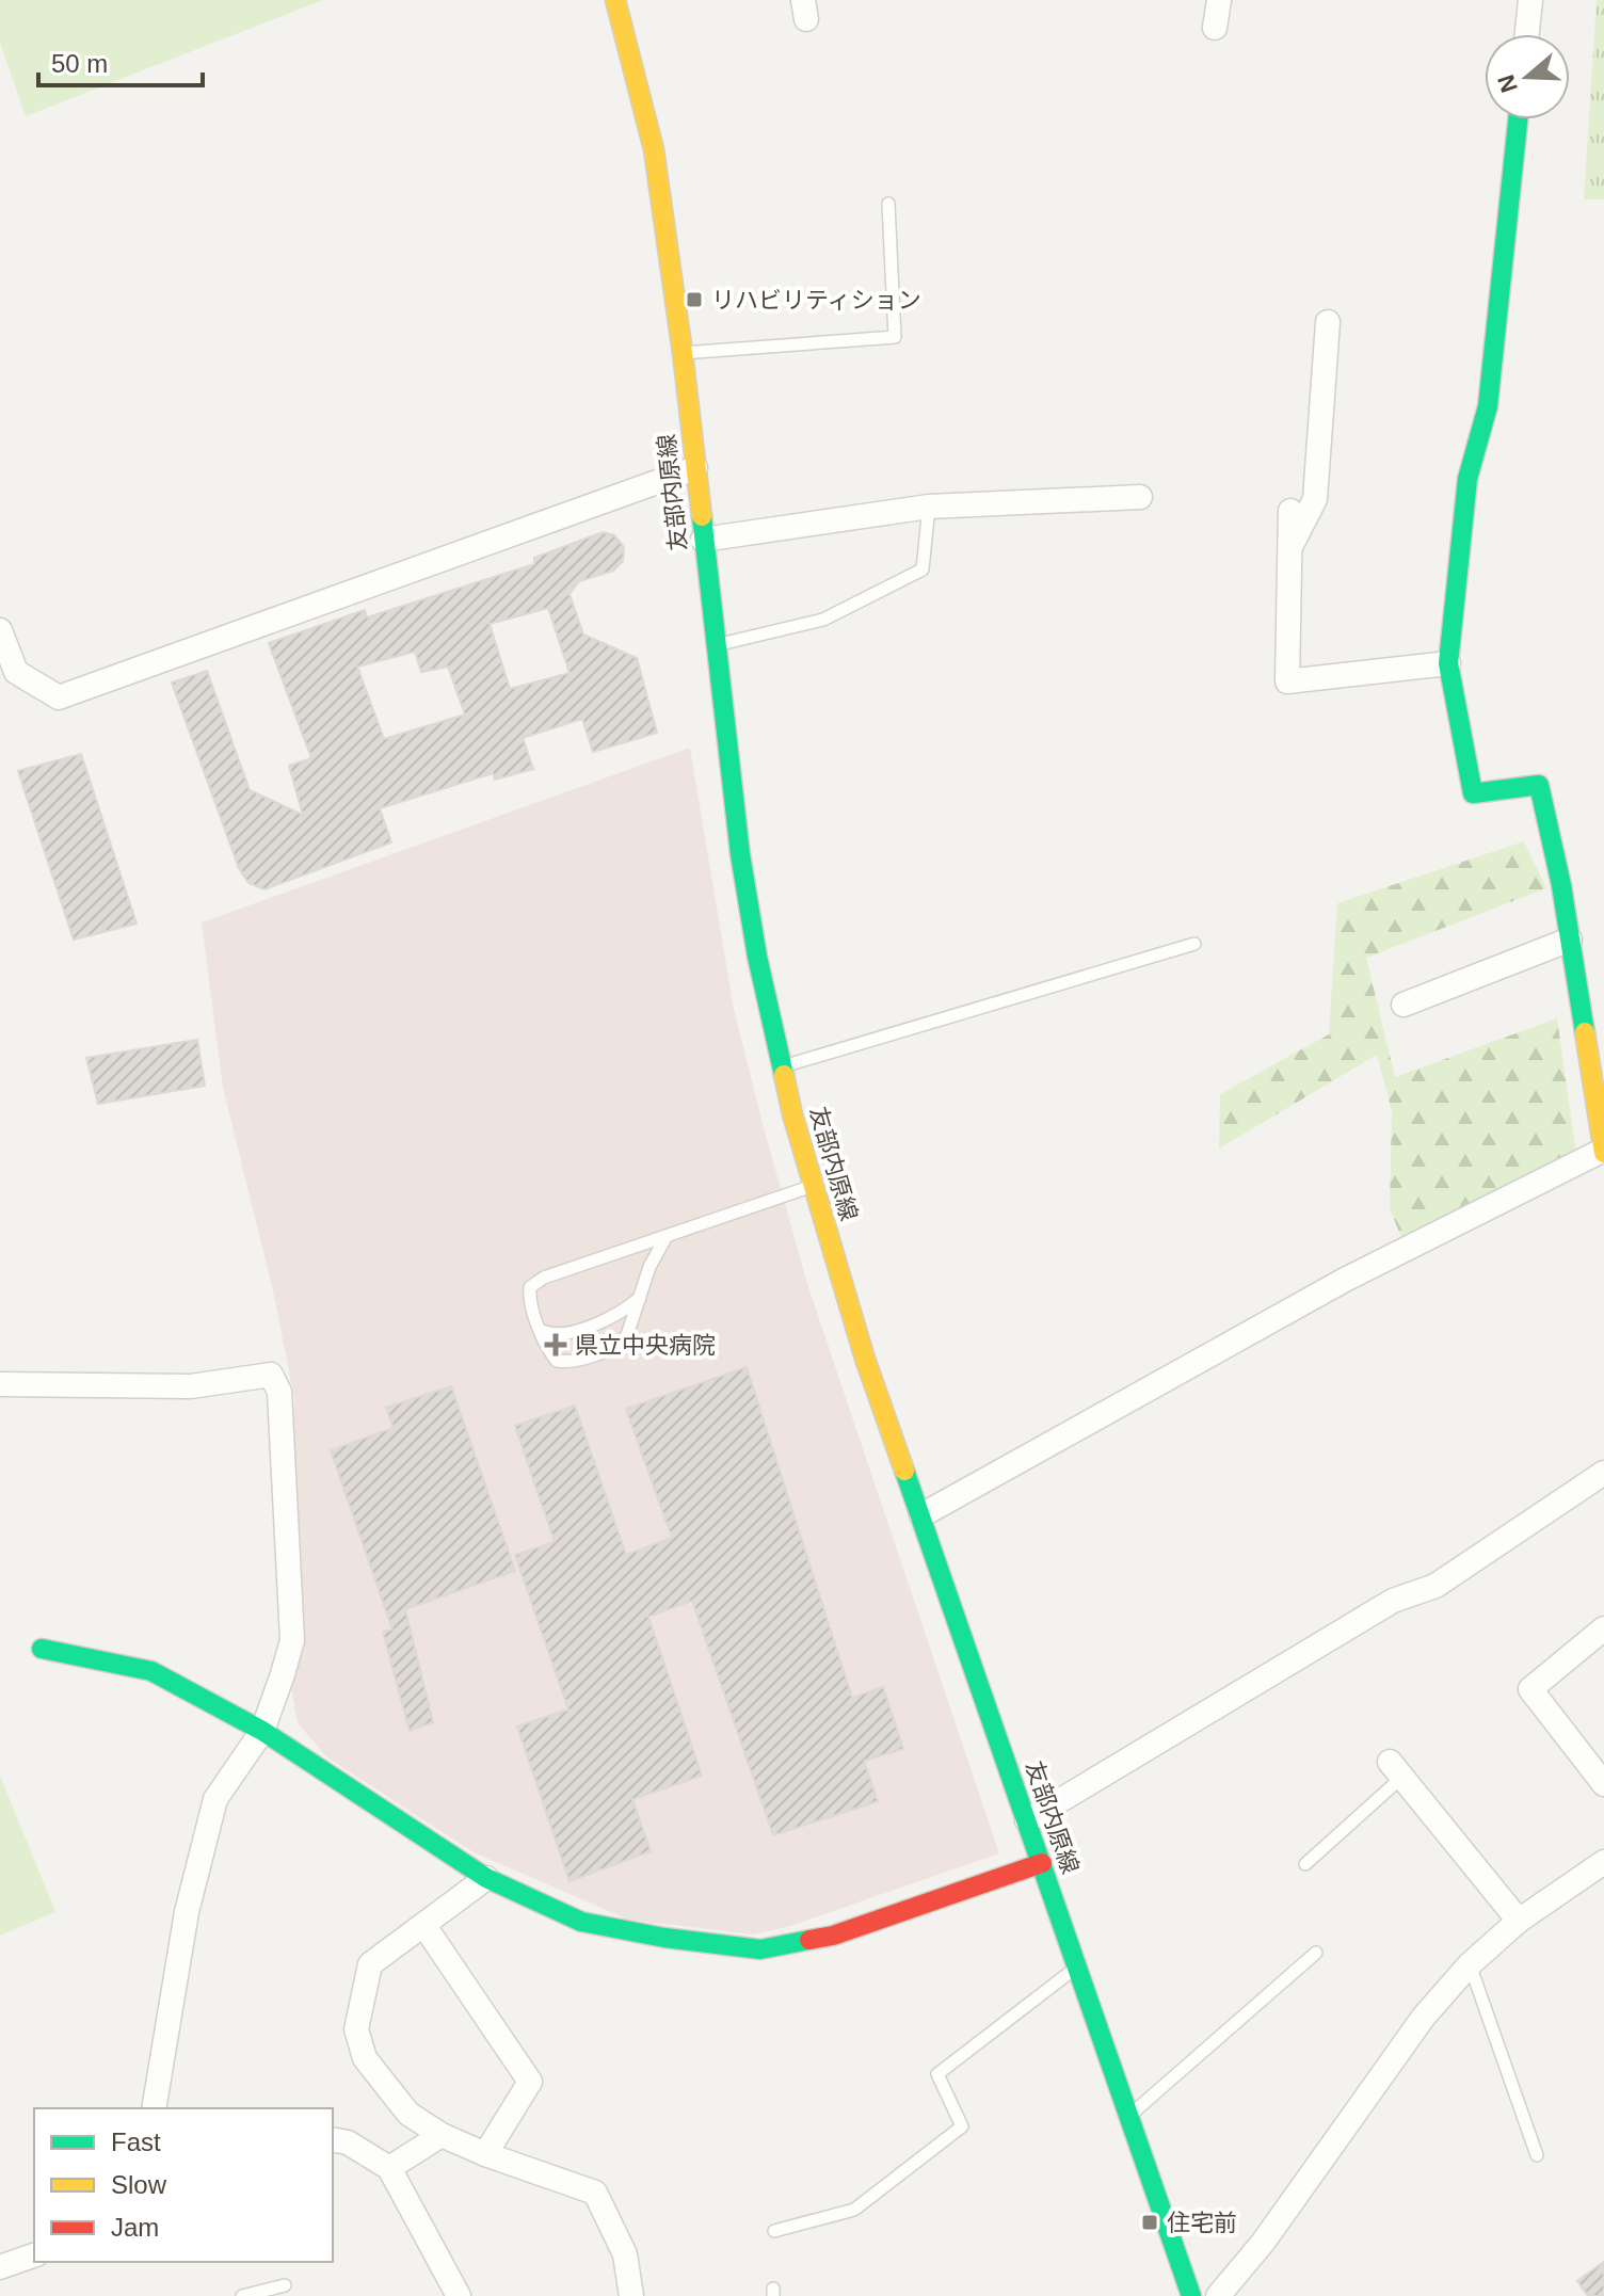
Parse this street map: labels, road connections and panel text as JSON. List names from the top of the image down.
{
  "streets": {
    "main road": ["友部内原線"]
  },
  "places": {
    "transit": ["リハビリティション", "住宅前"],
    "health": ["県立中央病院"]
  },
  "legend": ["Fast", "Slow", "Jam"],
  "scale_bar": "50 m",
  "north": "left"
}
